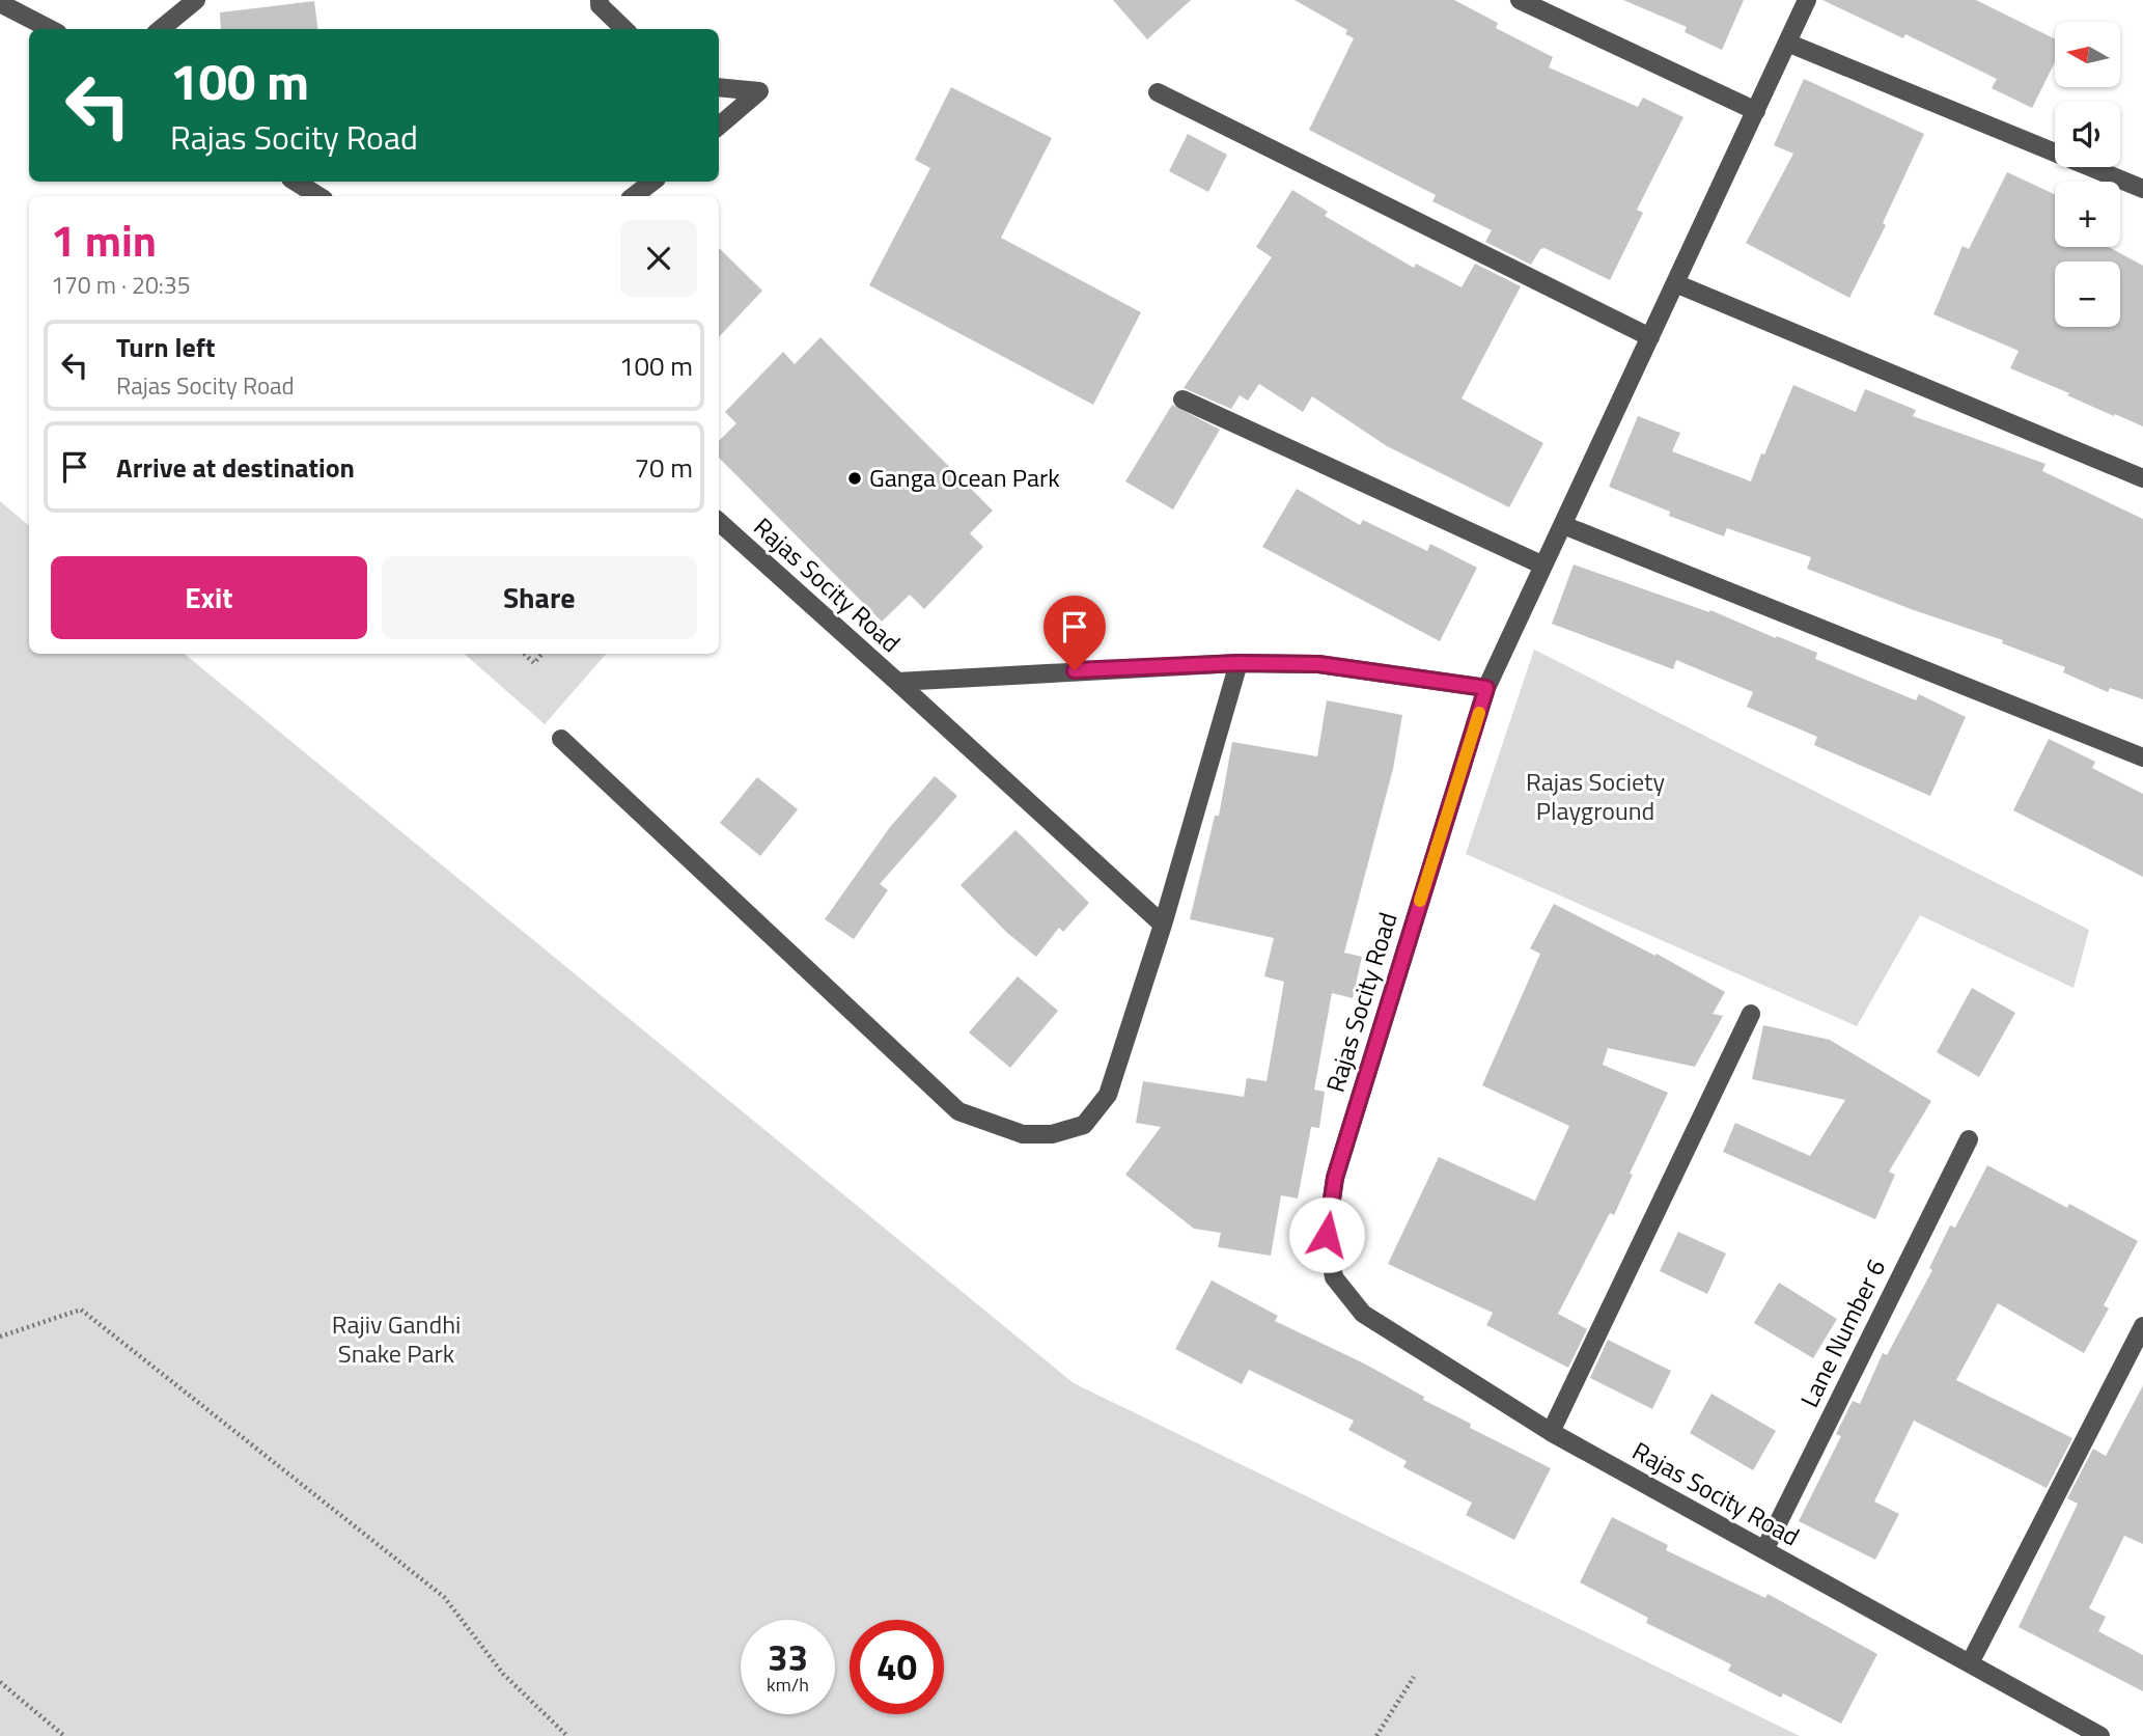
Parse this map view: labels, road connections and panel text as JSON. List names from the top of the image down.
{
  "streets": {
    "street": ["Rajas Socity Road", "Lane Number 6"]
  },
  "crossings": [
    ["Rajas Socity Road", "Lane Number 6"]
  ],
  "parks": ["Rajas Society Playground", "Rajiv Gandhi Snake Park"],
  "places": ["Ganga Ocean Park"],
  "north": "left",
  "page": {
    "map_buttons": ["+", "−"],
    "turn": ["100 m", "Rajas Socity Road"],
    "heading": ["1 min", "170 m · 20:35"],
    "list": [
      {
        "name": "Turn left",
        "note": "Rajas Socity Road",
        "value": "100 m"
      },
      {
        "name": "Arrive at destination",
        "value": "70 m"
      }
    ],
    "buttons": ["Exit", "Share"],
    "speed": "33 km/h",
    "limit": "40"
  }
}
